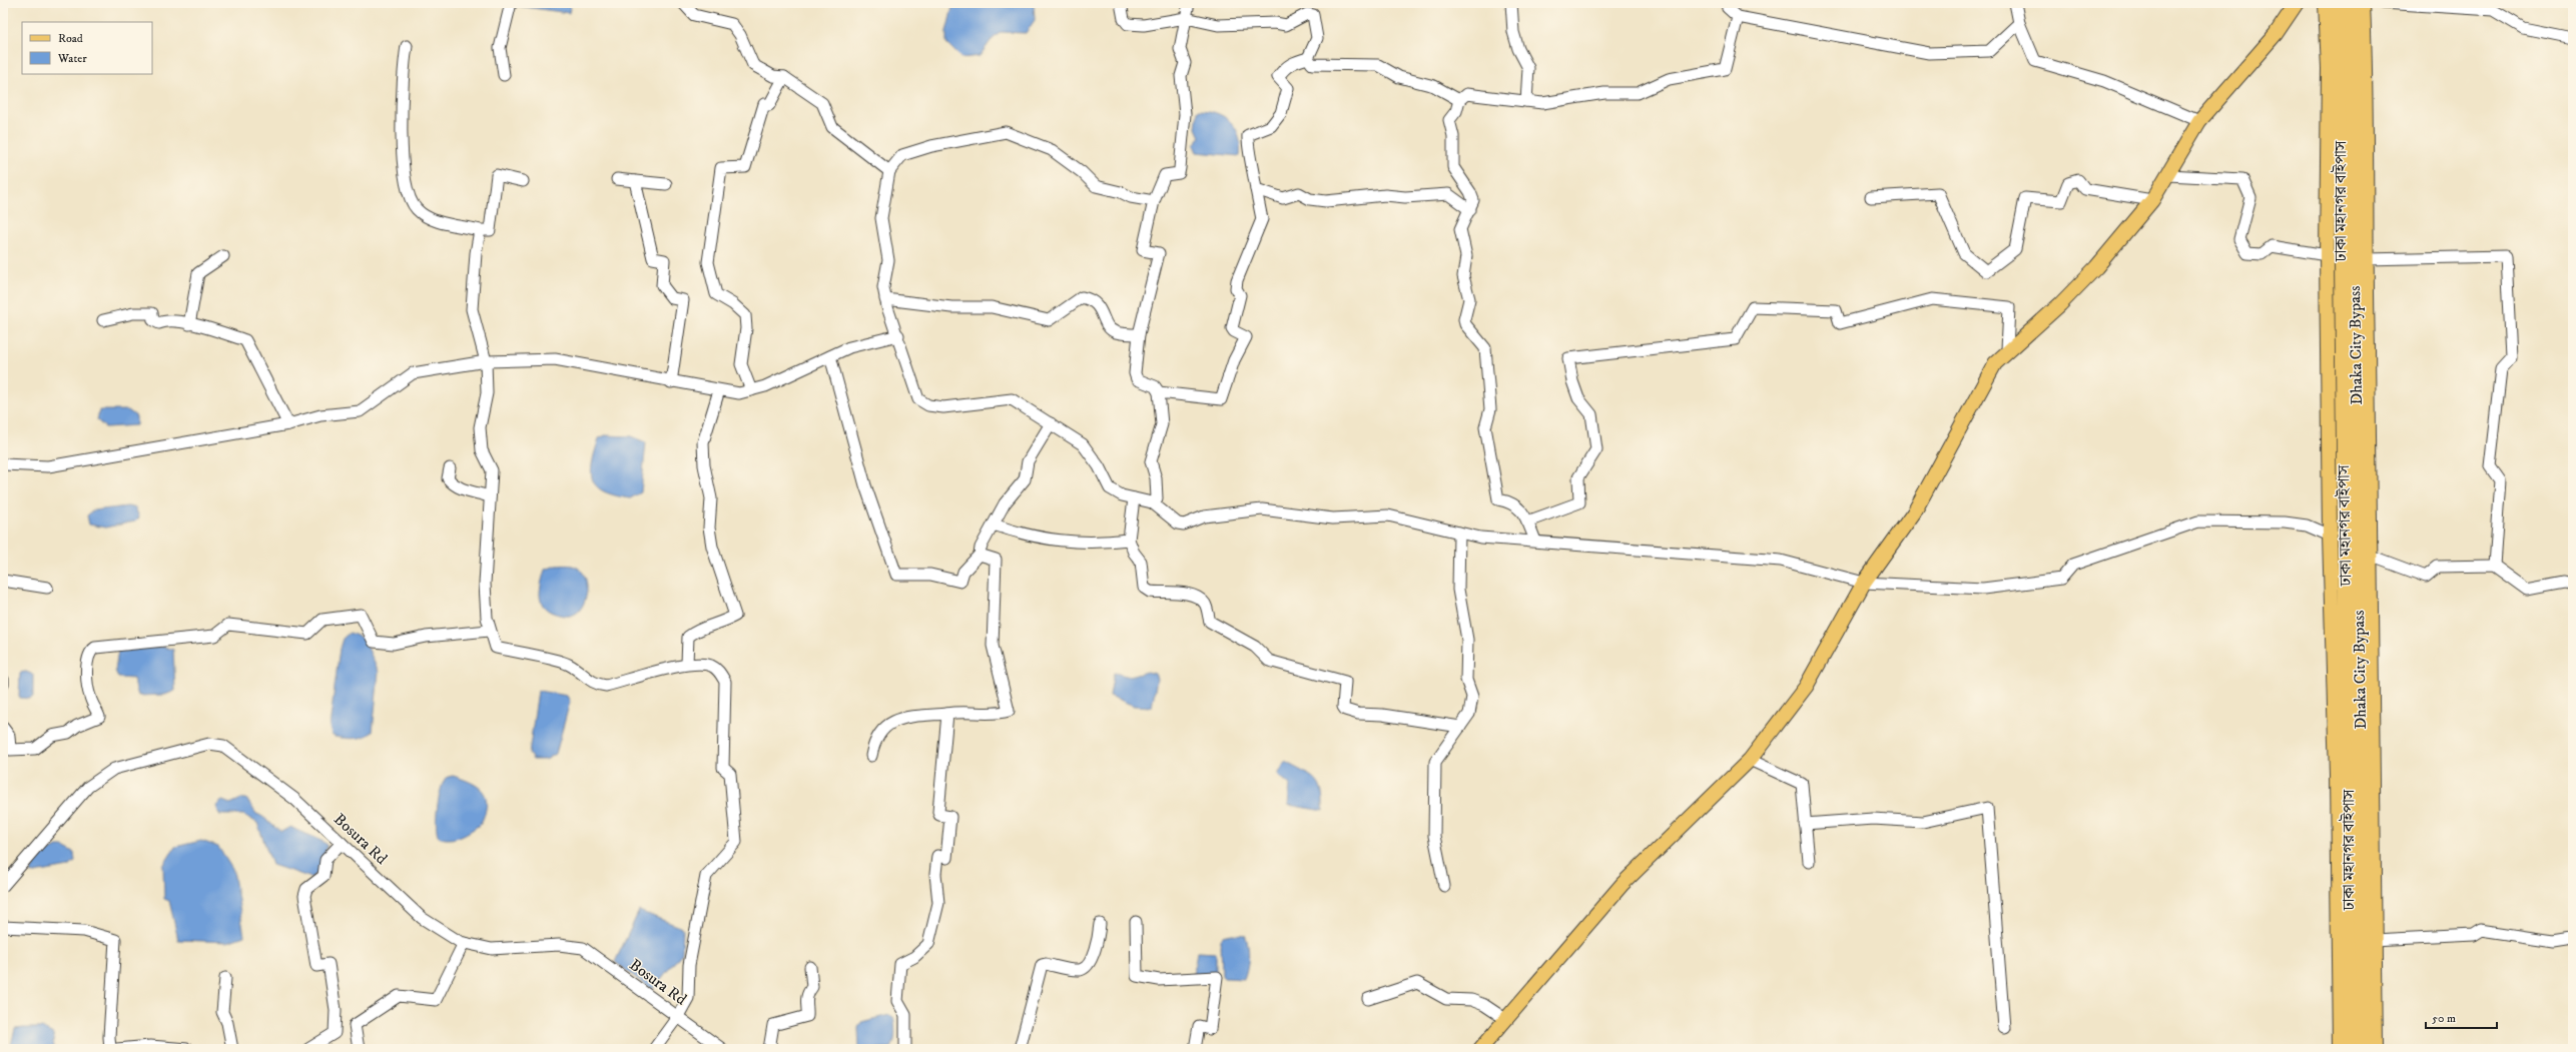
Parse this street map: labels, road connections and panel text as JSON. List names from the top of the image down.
{
  "streets": {
    "highway": ["ঢাকা মহানগর বাইপাস", "Dhaka City Bypass"],
    "street": ["Bosura Rd"]
  },
  "legend": ["Road", "Water"],
  "scale_bar": "50 m"
}
